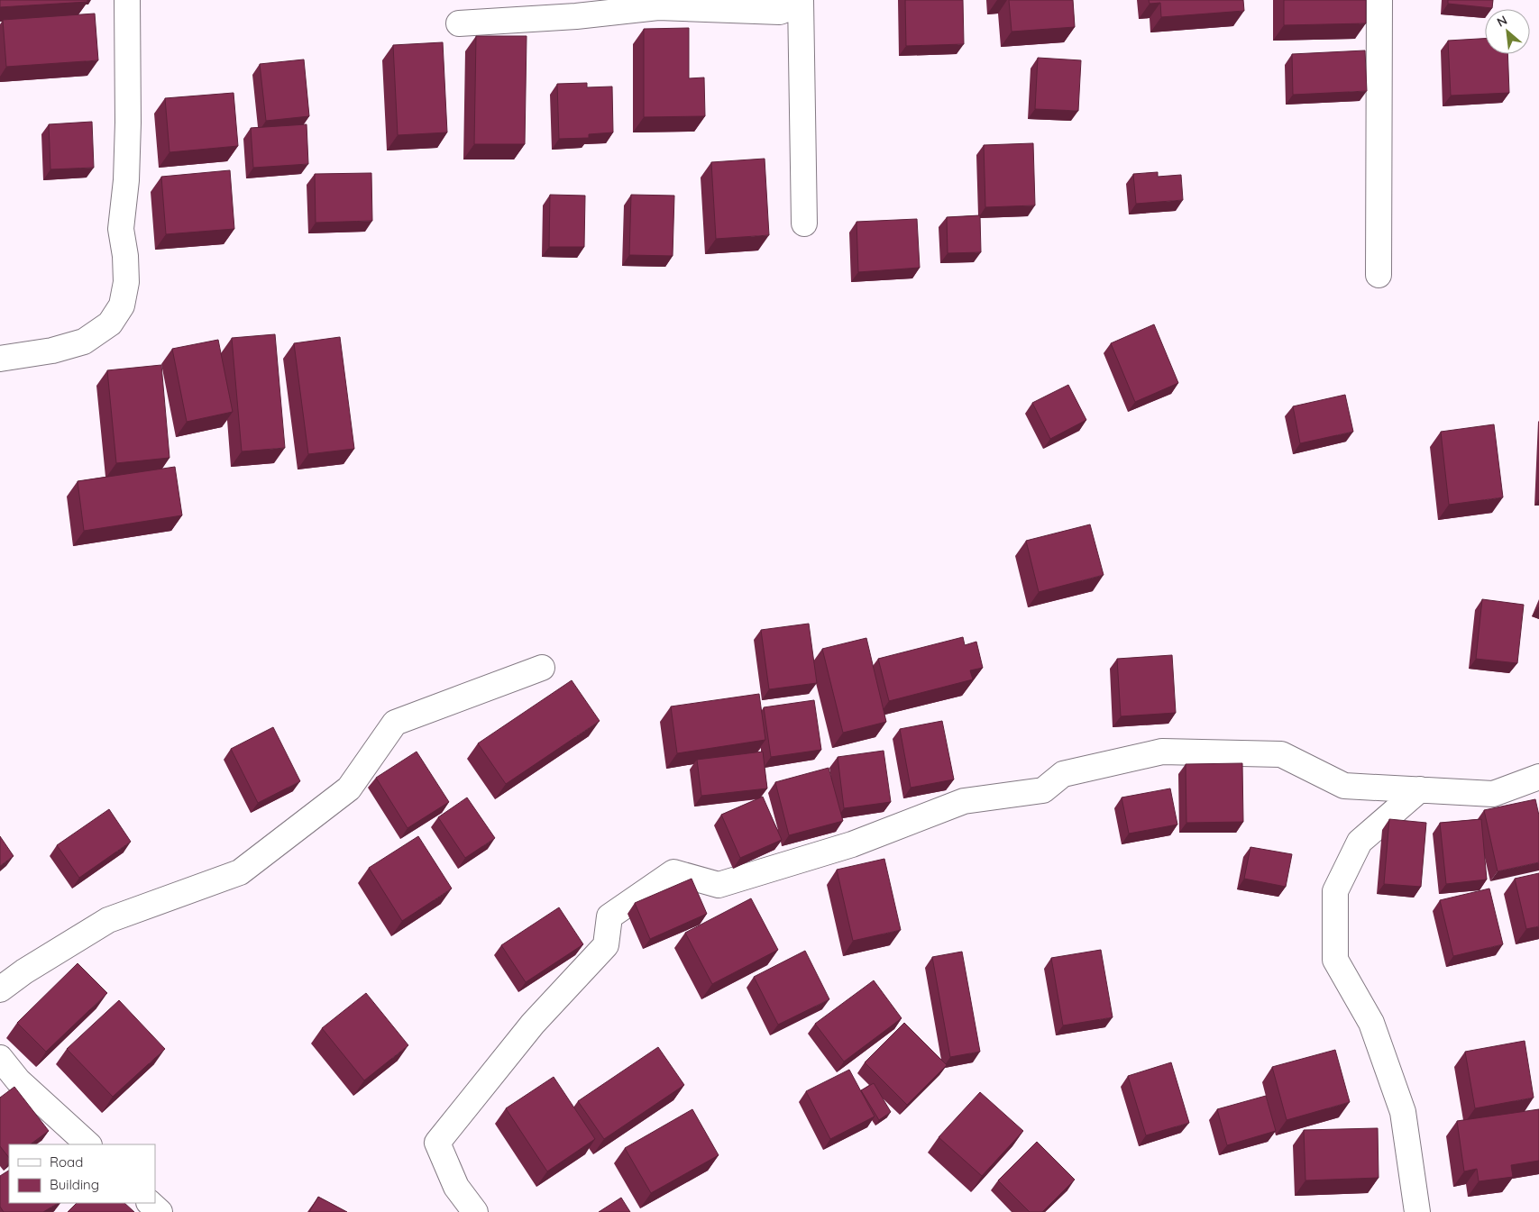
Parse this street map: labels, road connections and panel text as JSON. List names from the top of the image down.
{
  "legend": ["Road", "Building"],
  "north": "top left"
}
